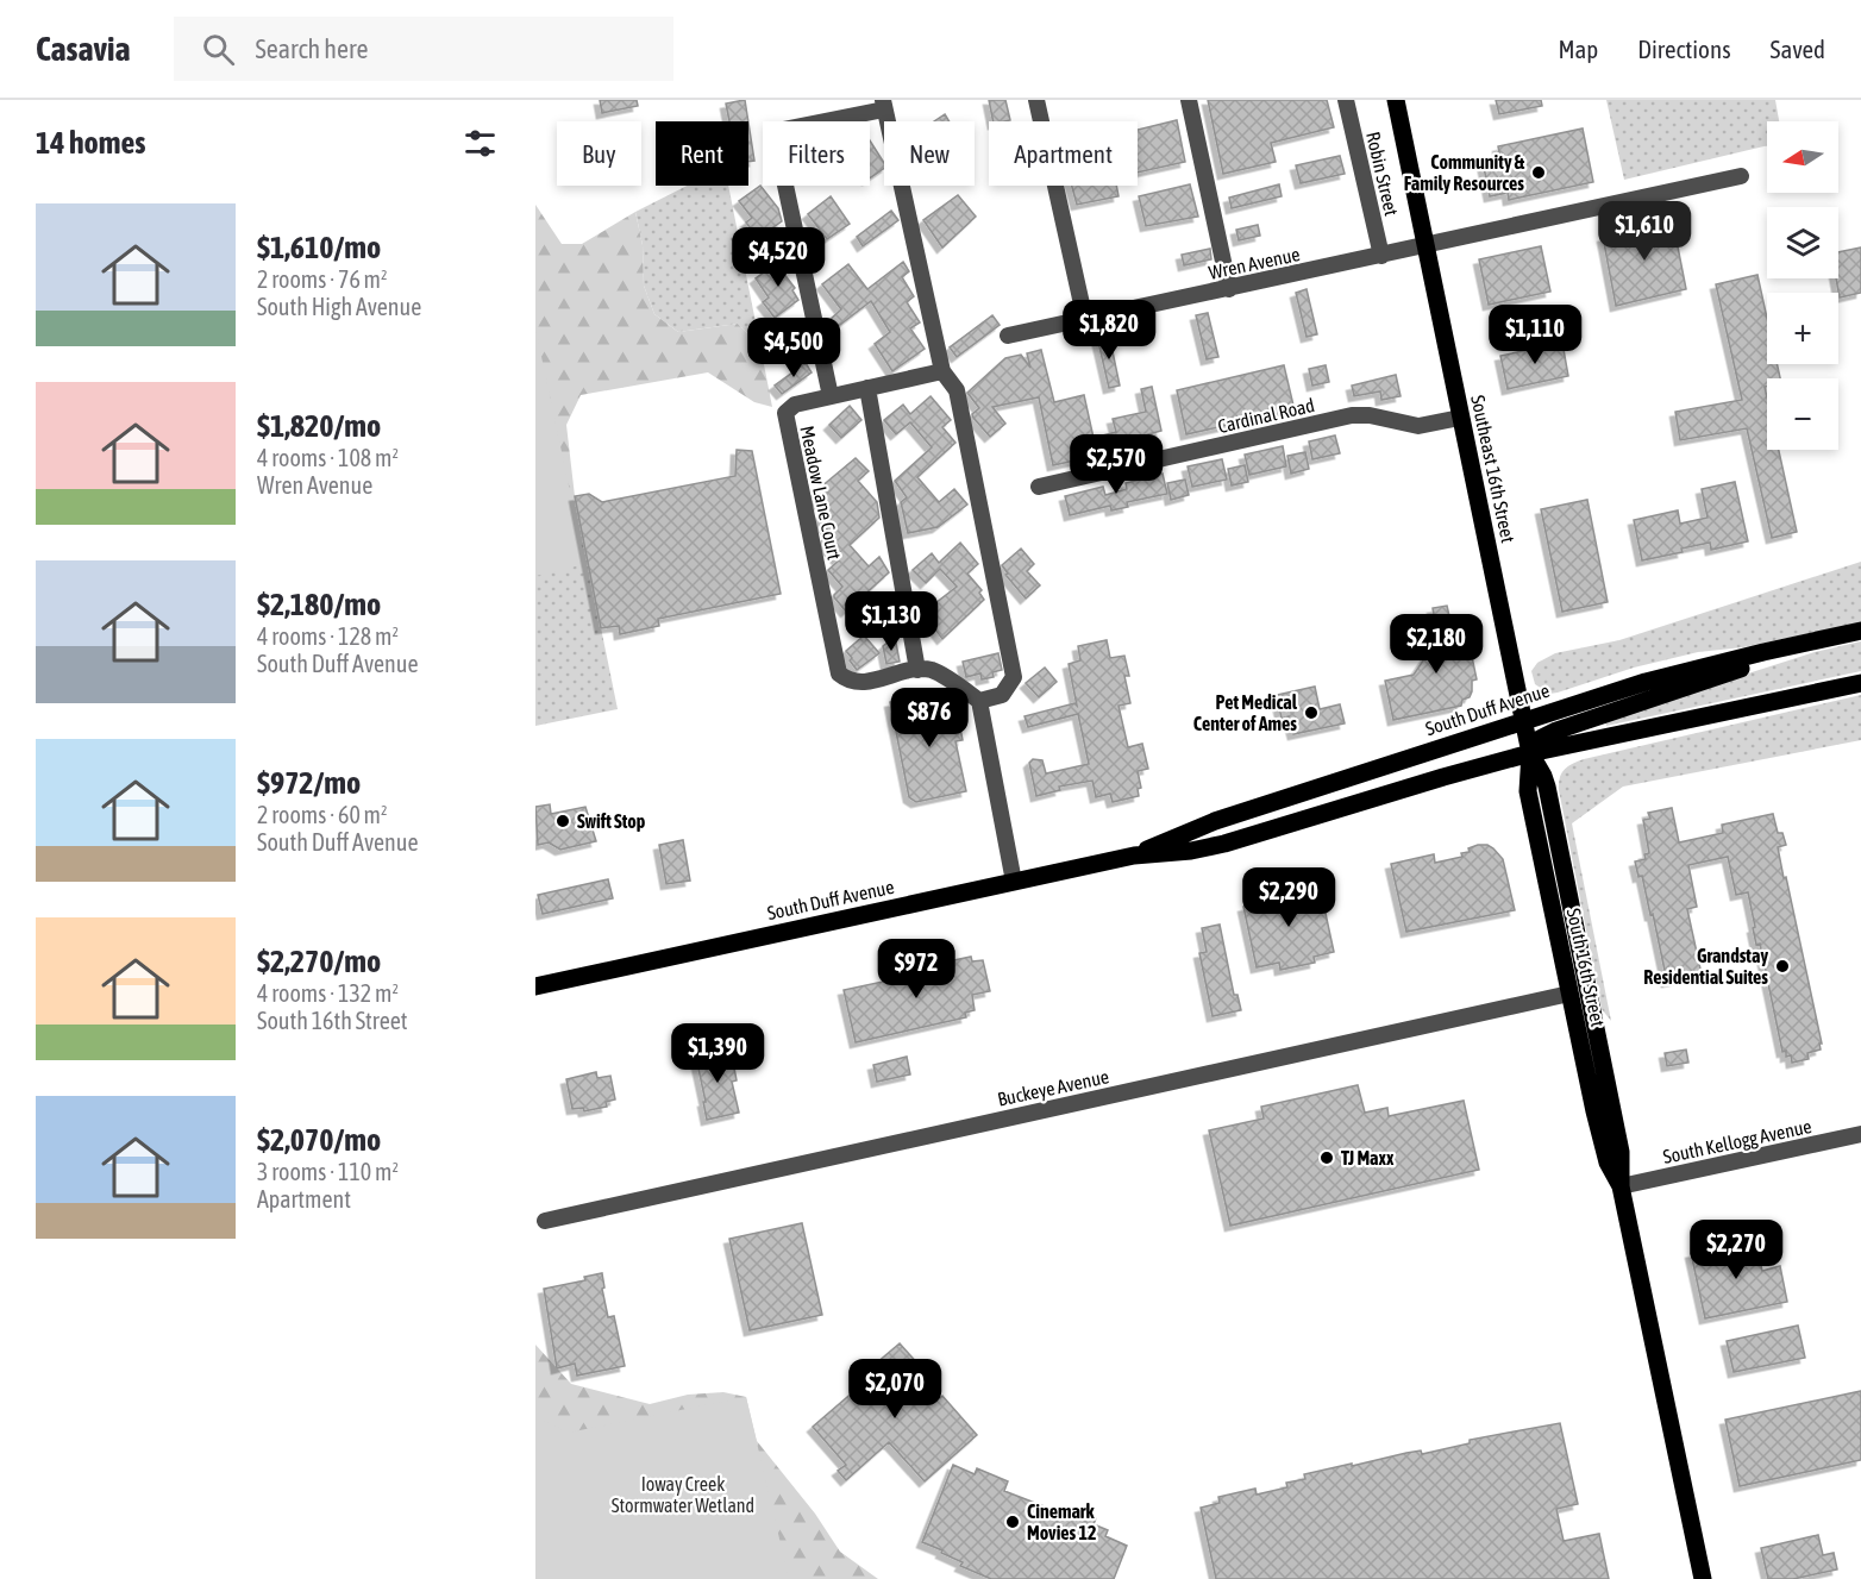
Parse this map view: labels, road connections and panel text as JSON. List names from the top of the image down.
{
  "streets": {
    "main road": ["Southeast 16th Street", "South Duff Avenue", "South 16th Street"],
    "street": [
      "Robin Street",
      "Wren Avenue",
      "Cardinal Road",
      "Meadow Lane Court",
      "Buckeye Avenue",
      "South Kellogg Avenue"
    ]
  },
  "crossings": [
    ["Robin Street", "Wren Avenue"],
    ["Wren Avenue", "Southeast 16th Street"],
    ["Cardinal Road", "Southeast 16th Street"],
    ["Southeast 16th Street", "South Duff Avenue"],
    ["Southeast 16th Street", "South 16th Street"],
    ["South Duff Avenue", "South 16th Street"],
    ["South 16th Street", "Buckeye Avenue"],
    ["South 16th Street", "South Kellogg Avenue"]
  ],
  "parks": ["Ioway Creek Stormwater Wetland"],
  "places": [
    "Community & Family Resources",
    "Pet Medical Center of Ames",
    "Swift Stop",
    "Grandstay Residential Suites",
    "TJ Maxx",
    "Cinemark Movies 12"
  ],
  "north": "left",
  "page": {
    "header": "Casavia",
    "search": "Search here",
    "nav": ["Map", "Directions", "Saved"],
    "heading": "14 homes",
    "map_buttons": ["+", "−"],
    "chip": [
      "Buy",
      "Rent",
      "Filters",
      "New",
      "Apartment"
    ],
    "list": [
      {
        "name": "$1,610/mo",
        "note": "2 rooms · 76 m² · South High Avenue"
      },
      {
        "name": "$1,820/mo",
        "note": "4 rooms · 108 m² · Wren Avenue"
      },
      {
        "name": "$2,180/mo",
        "note": "4 rooms · 128 m² · South Duff Avenue"
      },
      {
        "name": "$972/mo",
        "note": "2 rooms · 60 m² · South Duff Avenue"
      },
      {
        "name": "$2,270/mo",
        "note": "4 rooms · 132 m² · South 16th Street"
      },
      {
        "name": "$2,070/mo",
        "note": "3 rooms · 110 m² · Apartment"
      }
    ],
    "price": [
      "$1,610",
      "$4,520",
      "$1,820",
      "$1,110",
      "$4,500",
      "$2,570",
      "$1,130",
      "$2,180",
      "$876",
      "$2,290",
      "$972",
      "$1,390",
      "$2,270",
      "$2,070"
    ]
  }
}
